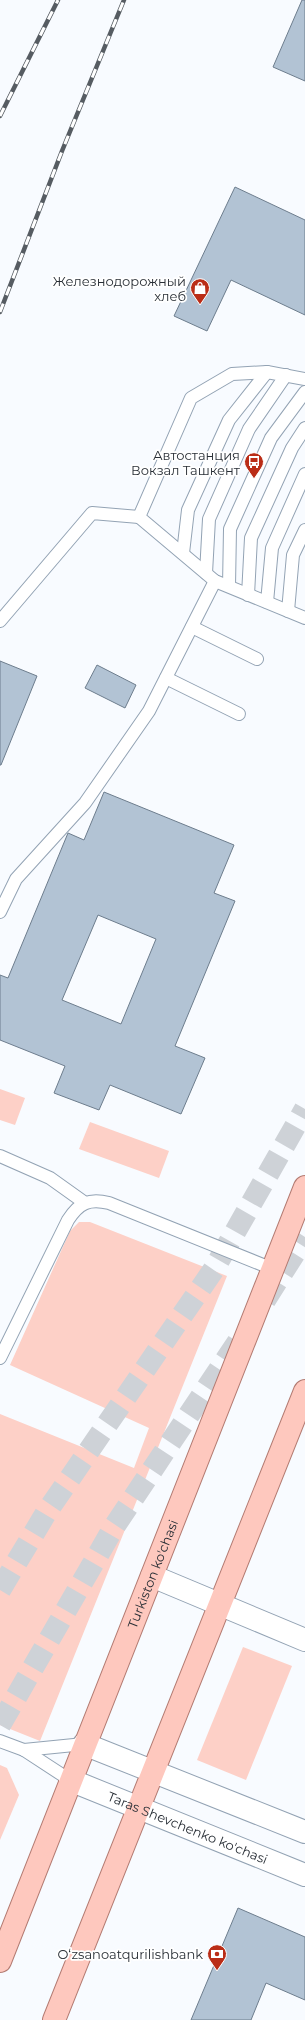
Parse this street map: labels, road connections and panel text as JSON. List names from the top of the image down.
{
  "streets": {
    "main road": ["Turkiston ko'chasi"],
    "street": ["Taras Shevchenko ko'chasi"]
  },
  "crossings": [
    ["Turkiston ko'chasi", "Taras Shevchenko ko'chasi"]
  ],
  "places": {
    "shop": ["Железнодорожный хлеб"],
    "bus stop": ["Автостанция Вокзал Ташкент"],
    "bank": ["Oʻzsanoatqurilishbank"]
  }
}
